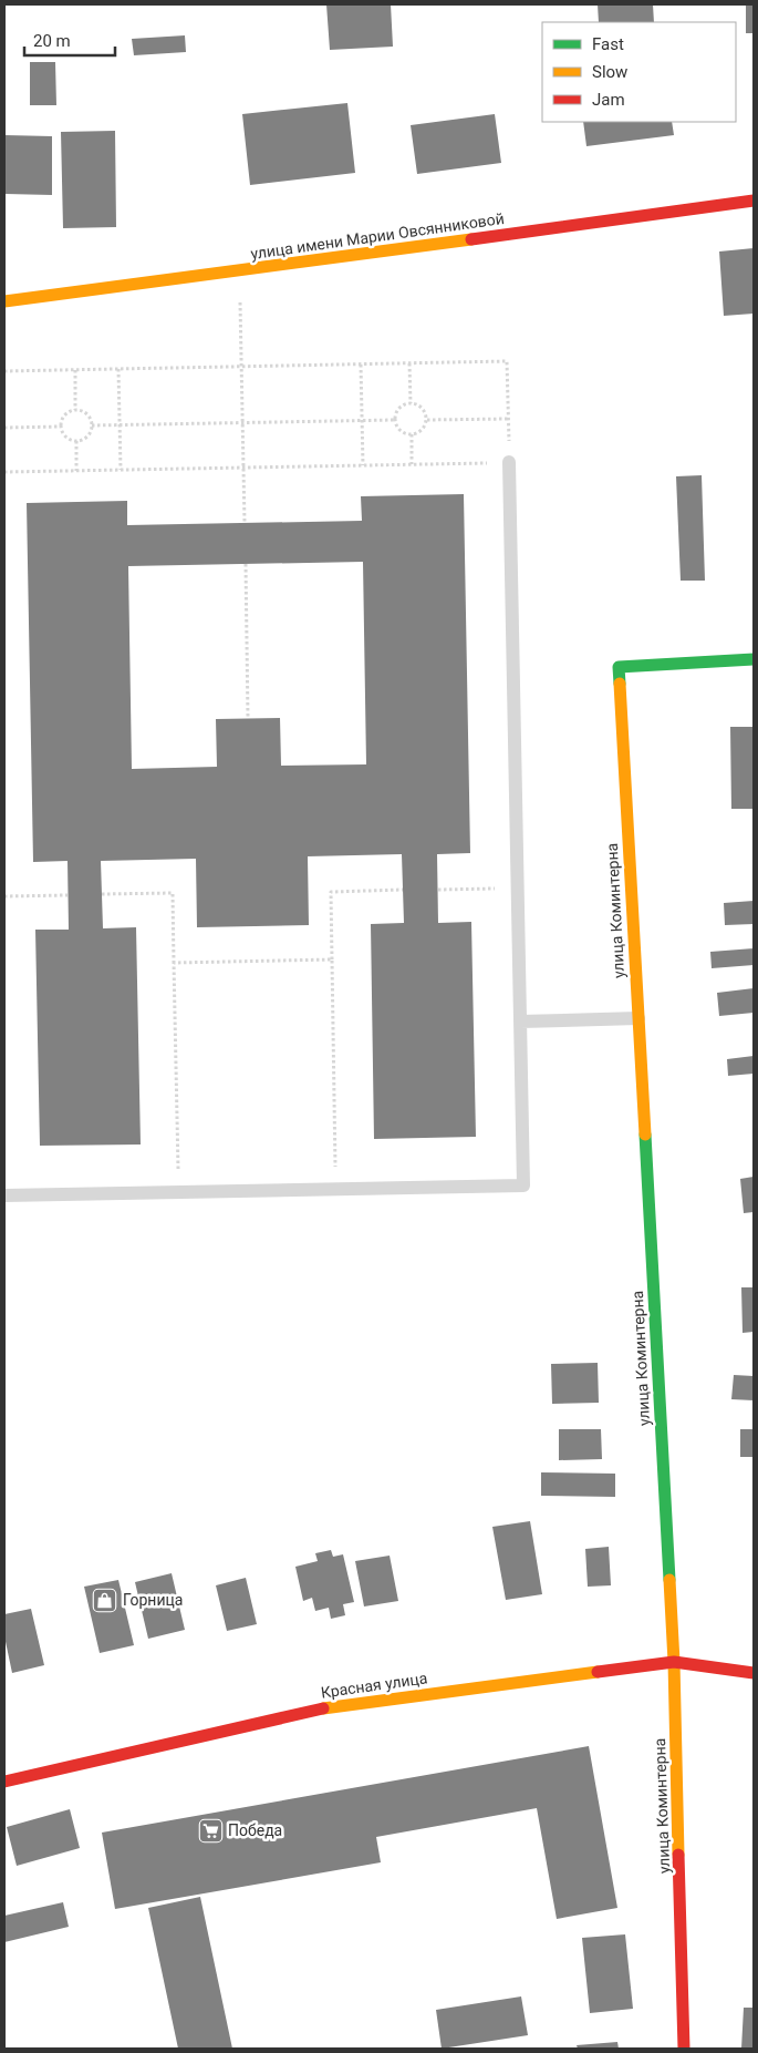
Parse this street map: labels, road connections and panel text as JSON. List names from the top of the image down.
{
  "streets": {
    "street": ["улица имени Марии Овсянниковой", "улица Коминтерна", "Красная улица"]
  },
  "crossings": [
    ["улица Коминтерна", "Красная улица"]
  ],
  "places": {
    "shop": ["Горница"],
    "supermarket": ["Победа"]
  },
  "legend": ["Fast", "Slow", "Jam"],
  "scale_bar": "20 m"
}
